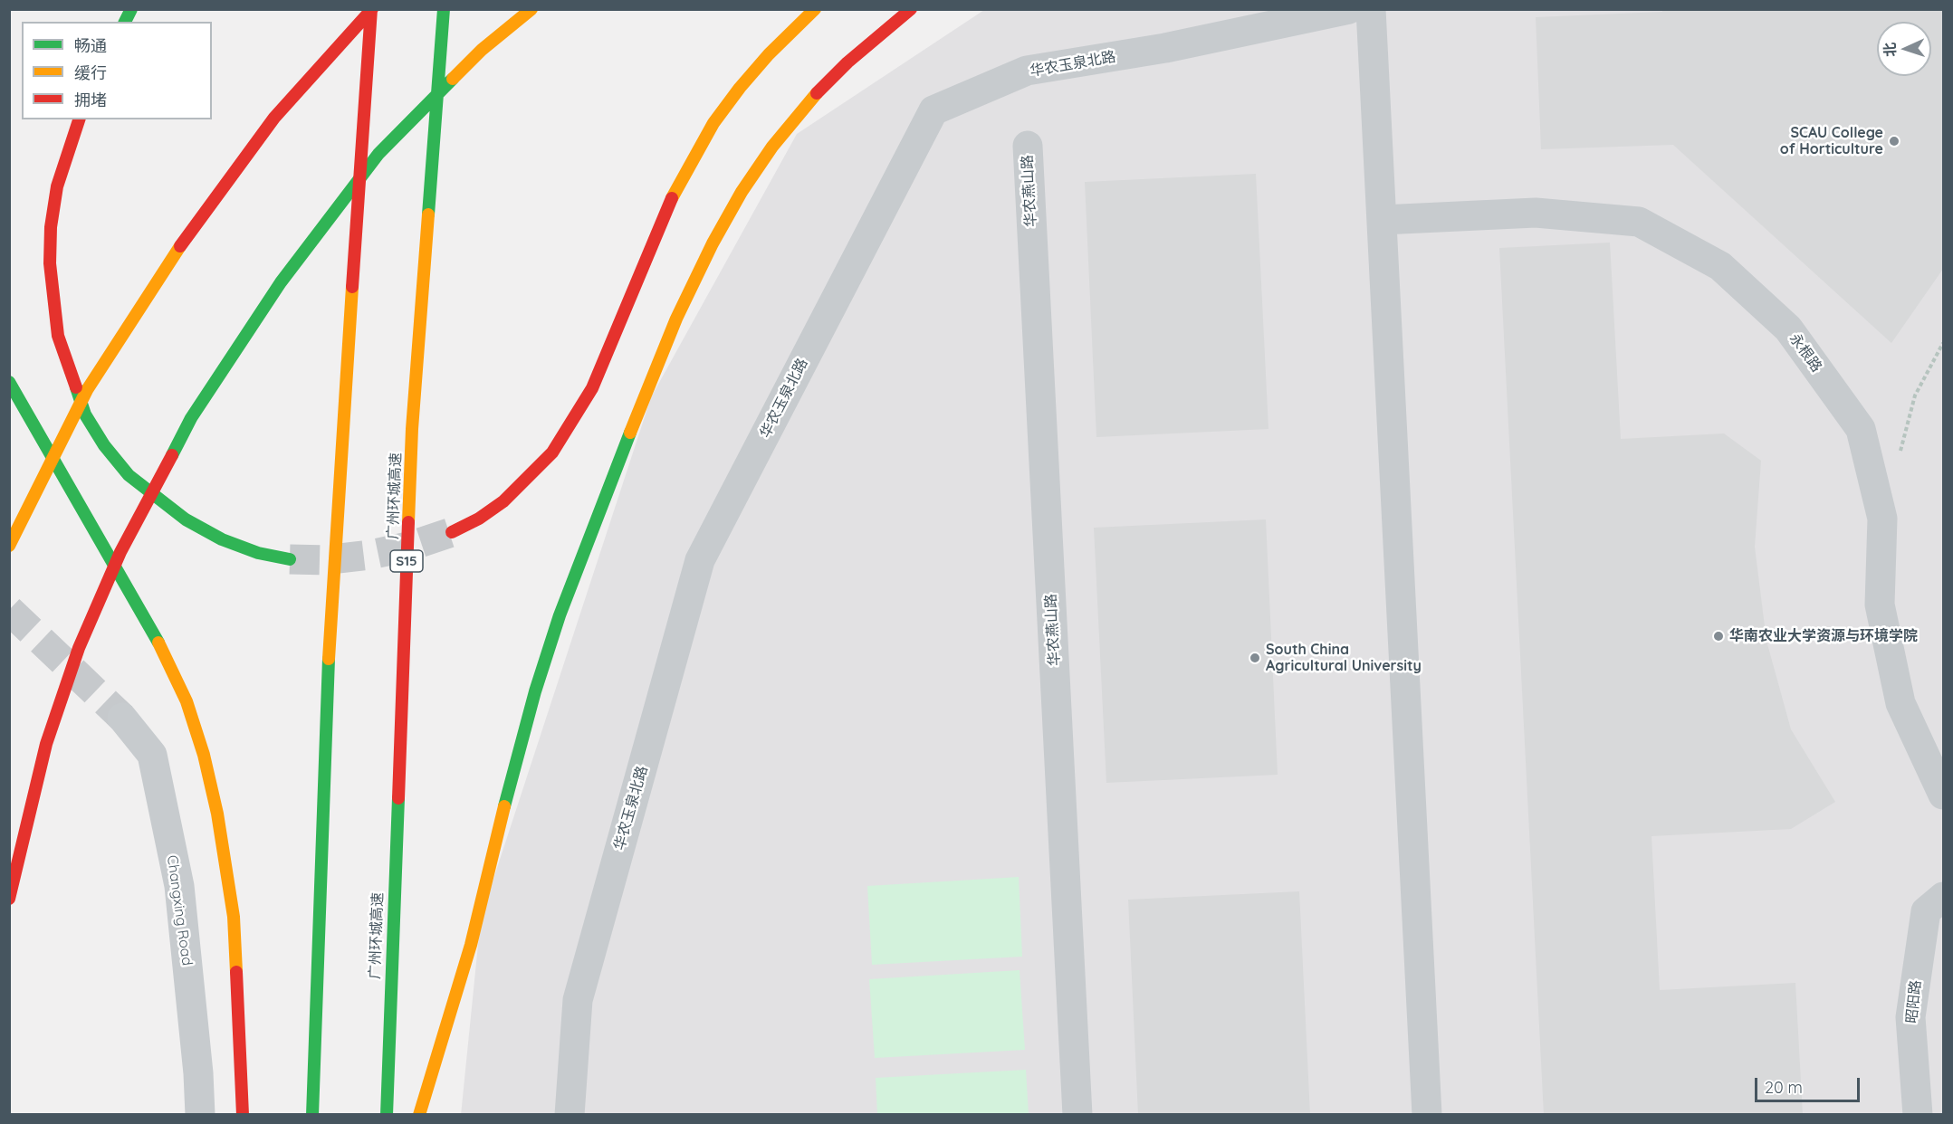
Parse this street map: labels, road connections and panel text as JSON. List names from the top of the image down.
{
  "streets": {
    "highway": ["广州环城高速", "S15"],
    "street": [
      "华农玉泉北路",
      "华农燕山路",
      "永根路",
      "Changxing Road",
      "昭阳路"
    ]
  },
  "places": ["SCAU College of Horticulture", "华南农业大学资源与环境学院", "South China Agricultural University"],
  "legend": ["畅通", "缓行", "拥堵"],
  "scale_bar": "20 m",
  "north": "left"
}
